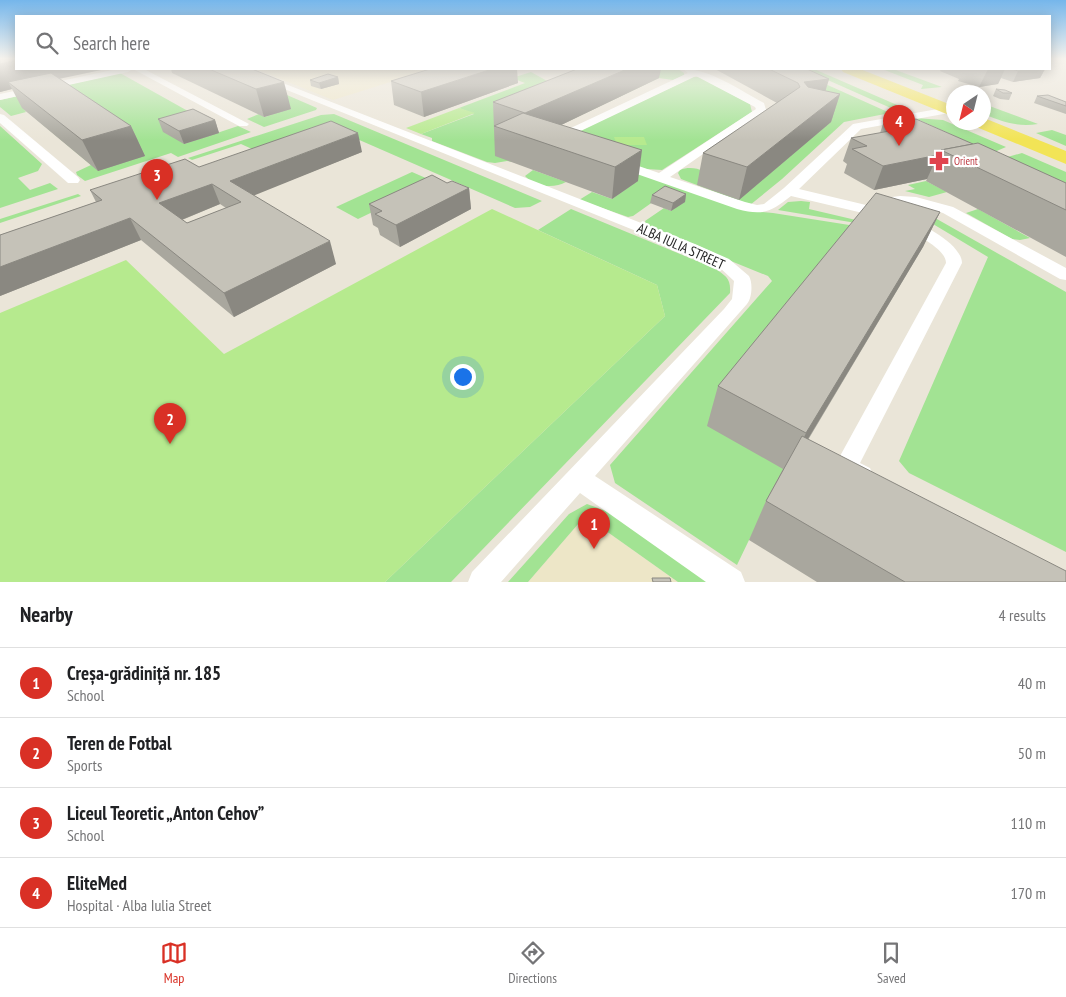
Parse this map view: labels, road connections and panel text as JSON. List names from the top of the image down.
{
  "streets": {
    "lane": ["ALBA IULIA STREET"]
  },
  "places": {
    "pharmacy": ["Orient"]
  },
  "north": "bottom left",
  "page": {
    "search": "Search here",
    "pins": [
      "4",
      "3",
      "2",
      "1"
    ],
    "heading": ["Nearby", "4 results"],
    "list": [
      {
        "mark": "1",
        "name": "Creșa-grădiniță nr. 185",
        "note": "School",
        "value": "40 m"
      },
      {
        "mark": "2",
        "name": "Teren de Fotbal",
        "note": "Sports",
        "value": "50 m"
      },
      {
        "mark": "3",
        "name": "Liceul Teoretic „Anton Cehov”",
        "note": "School",
        "value": "110 m"
      },
      {
        "mark": "4",
        "name": "EliteMed",
        "note": "Hospital · Alba Iulia Street",
        "value": "170 m"
      }
    ],
    "nav": ["Map", "Directions", "Saved"]
  }
}
